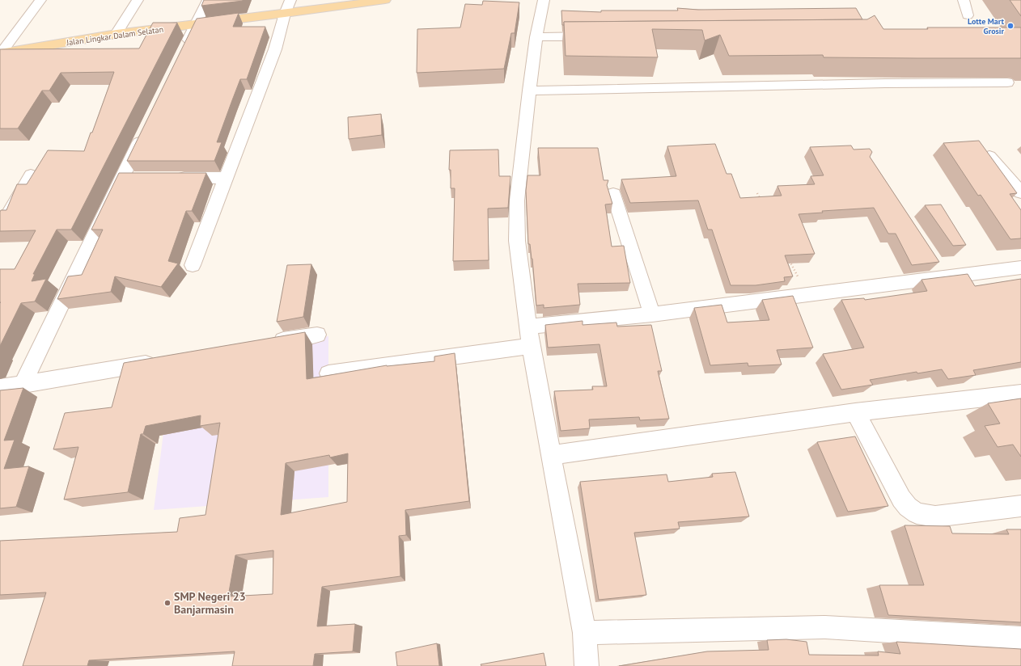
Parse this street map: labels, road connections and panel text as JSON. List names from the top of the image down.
{
  "streets": {
    "main road": ["Jalan Lingkar Dalam Selatan"]
  },
  "places": ["Lotte Mart Grosir", "SMP Negeri 23 Banjarmasin"]
}
